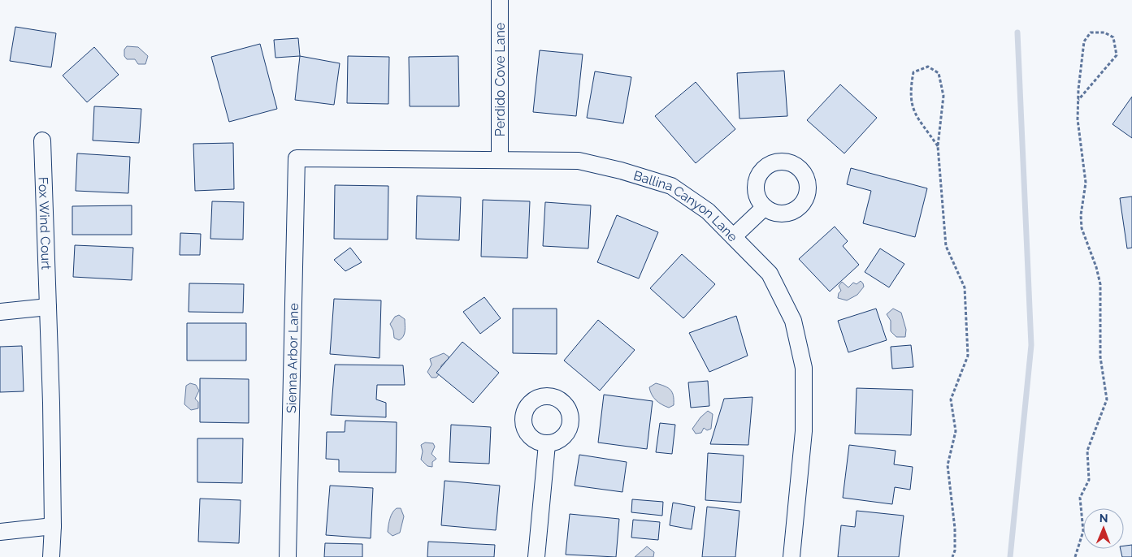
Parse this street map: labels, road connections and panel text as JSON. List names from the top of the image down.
{
  "streets": {
    "street": [
      "Perdido Cove Lane",
      "Ballina Canyon Lane",
      "Fox Wind Court",
      "Sienna Arbor Lane"
    ]
  },
  "crossings": [
    ["Perdido Cove Lane", "Ballina Canyon Lane"],
    ["Ballina Canyon Lane", "Sienna Arbor Lane"]
  ],
  "north": "top"
}
